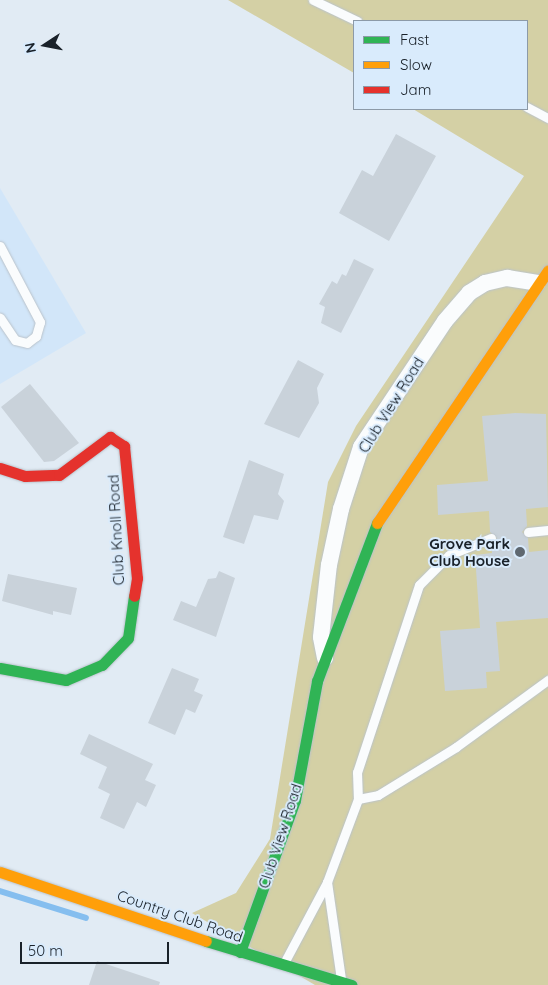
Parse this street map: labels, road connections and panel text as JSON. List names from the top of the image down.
{
  "streets": {
    "street": ["Club View Road", "Club Knoll Road", "Country Club Road"]
  },
  "crossings": [
    ["Club View Road", "Country Club Road"]
  ],
  "places": ["Grove Park Club House"],
  "legend": ["Fast", "Slow", "Jam"],
  "scale_bar": "50 m",
  "north": "left"
}
